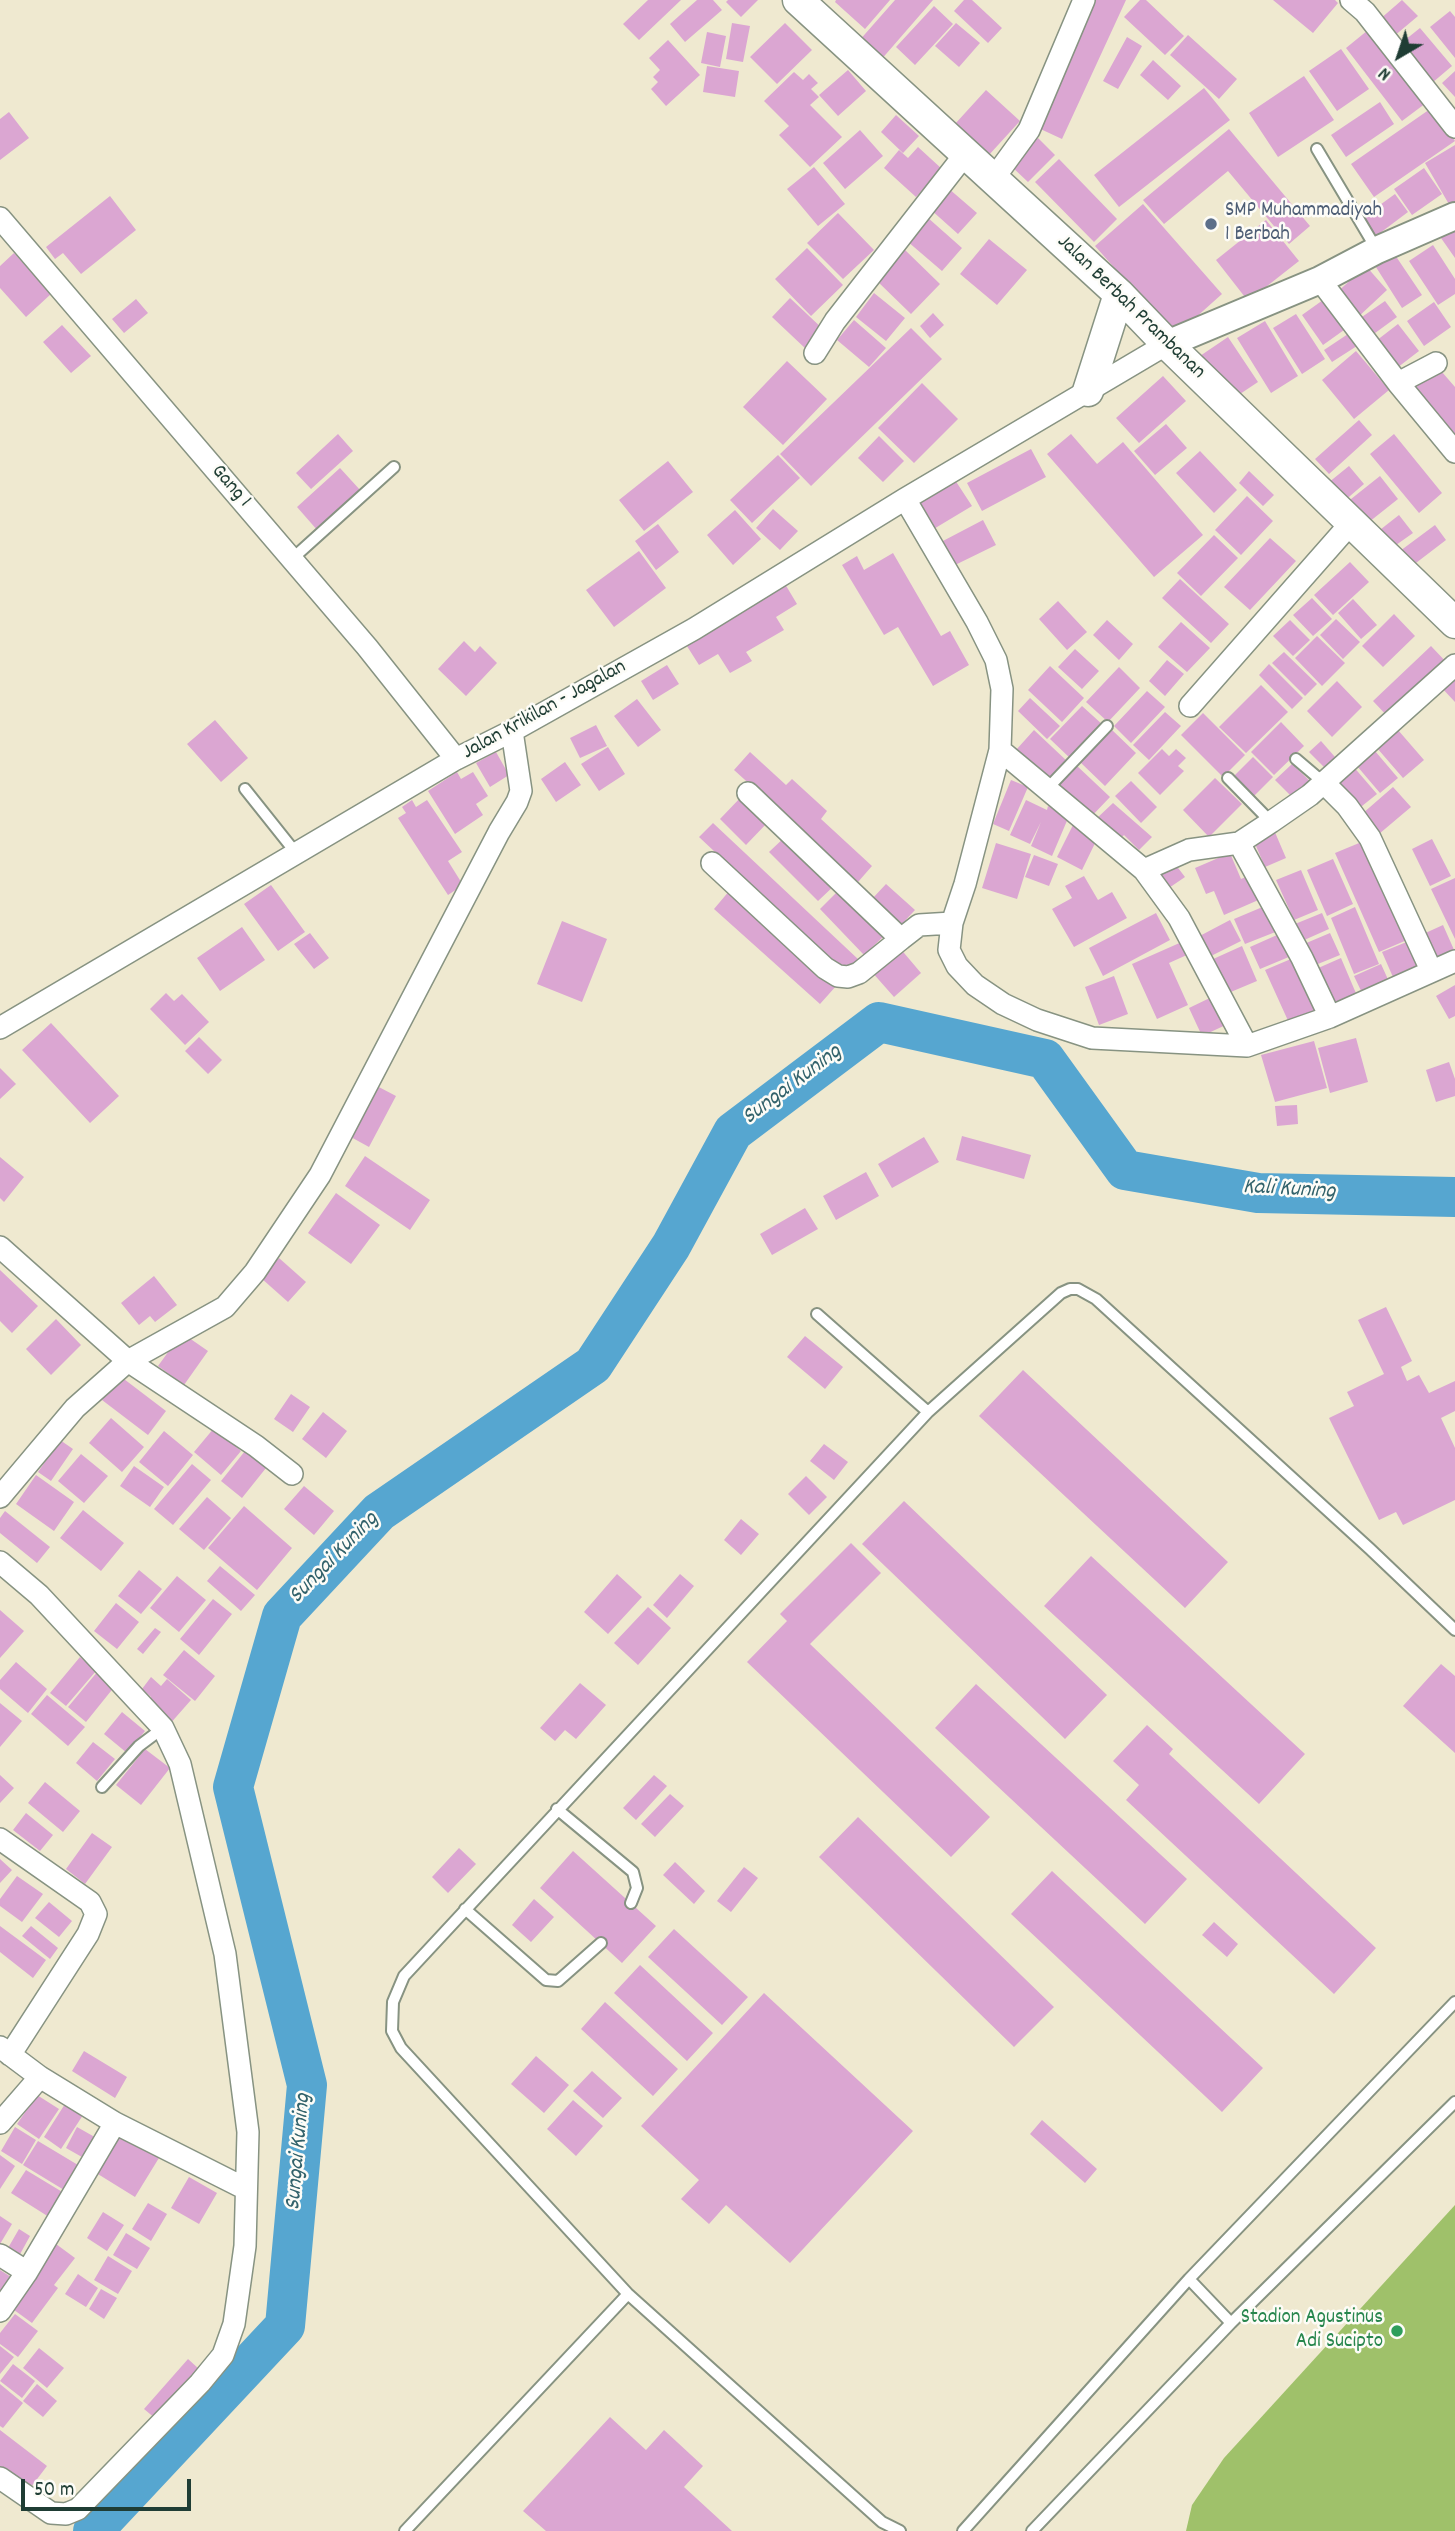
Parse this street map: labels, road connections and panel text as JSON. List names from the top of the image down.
{
  "streets": {
    "main road": ["Jalan Berbah Prambanan"],
    "street": ["Gang 1", "Jalan Krikilan - Jagalan"]
  },
  "crossings": [
    ["Jalan Berbah Prambanan", "Jalan Krikilan - Jagalan"],
    ["Gang 1", "Jalan Krikilan - Jagalan"]
  ],
  "water": ["Sungai Kuning", "Kali Kuning"],
  "places": ["SMP Muhammadiyah 1 Berbah", "Stadion Agustinus Adi Sucipto"],
  "scale_bar": "50 m",
  "north": "bottom left"
}
